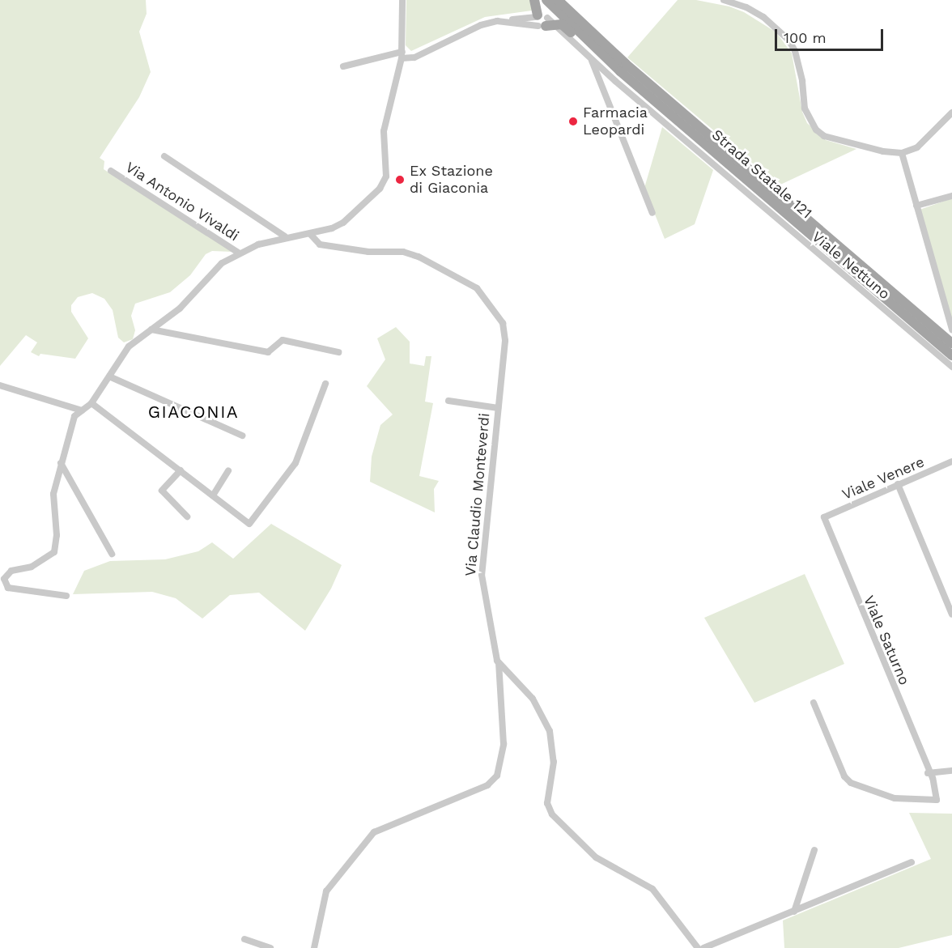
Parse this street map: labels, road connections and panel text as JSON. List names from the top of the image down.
{
  "streets": {
    "main road": ["Strada Statale 121"],
    "street": [
      "Via Antonio Vivaldi",
      "Viale Nettuno",
      "Viale Venere",
      "Via Claudio Monteverdi",
      "Viale Saturno"
    ]
  },
  "crossings": [
    ["Viale Venere", "Viale Saturno"]
  ],
  "districts": ["GIACONIA"],
  "places": ["Farmacia Leopardi", "Ex Stazione di Giaconia"],
  "scale_bar": "100 m"
}
